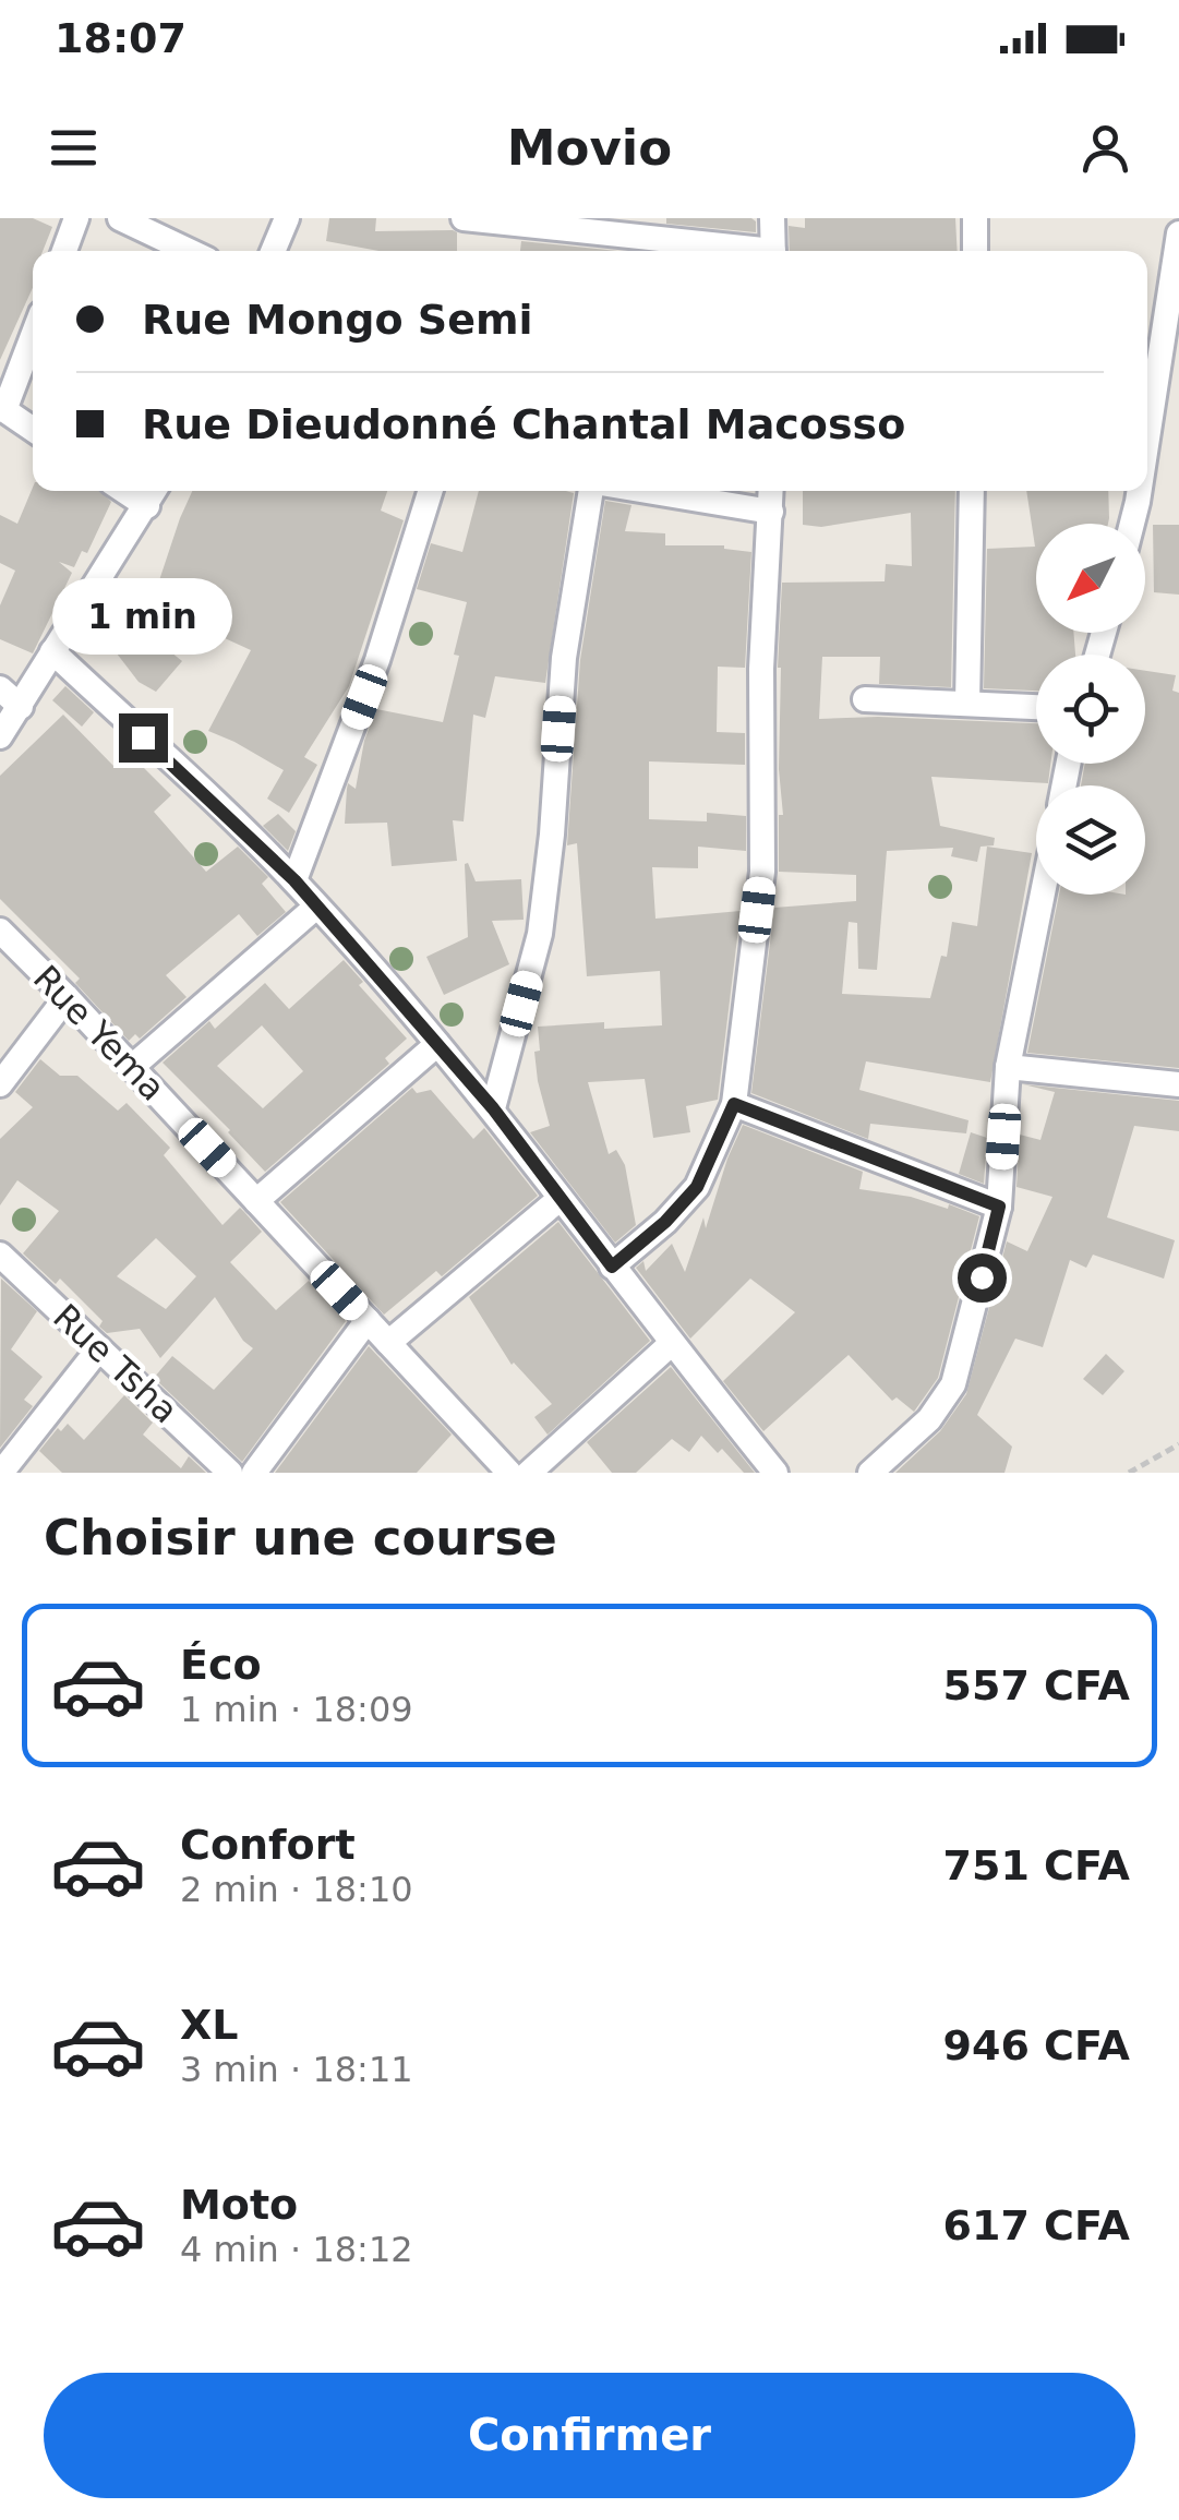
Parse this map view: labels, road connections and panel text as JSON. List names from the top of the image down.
{
  "streets": {
    "street": ["Rue Yema", "Rue Tsha"]
  },
  "north": "bottom left",
  "page": {
    "status": "18:07",
    "header": "Movio",
    "banner": ["Rue Mongo Semi", "Rue Dieudonné Chantal Macosso"],
    "bubble": "1 min",
    "heading": "Choisir une course",
    "list": [
      {
        "name": "Éco",
        "note": "1 min · 18:09",
        "value": "557 CFA"
      },
      {
        "name": "Confort",
        "note": "2 min · 18:10",
        "value": "751 CFA"
      },
      {
        "name": "XL",
        "note": "3 min · 18:11",
        "value": "946 CFA"
      },
      {
        "name": "Moto",
        "note": "4 min · 18:12",
        "value": "617 CFA"
      }
    ],
    "buttons": "Confirmer"
  }
}
